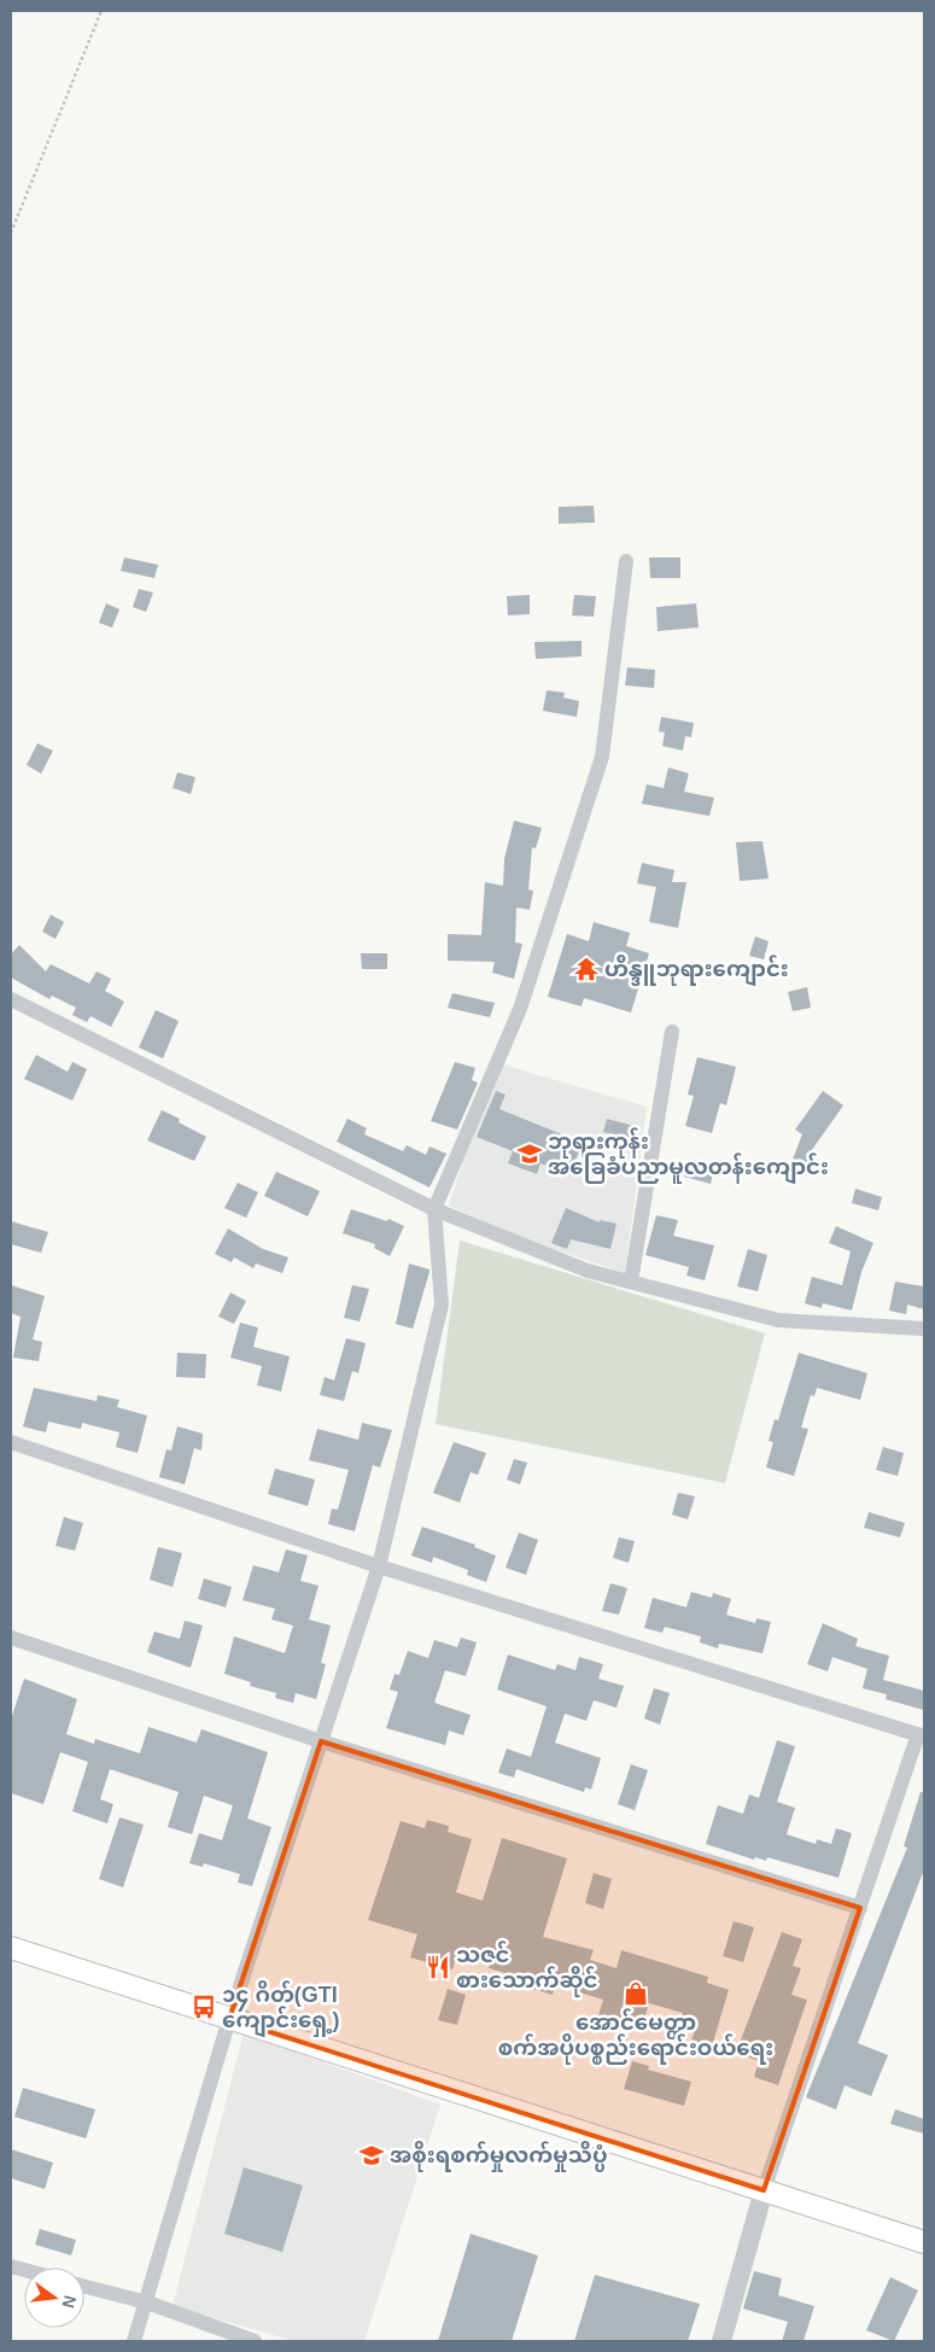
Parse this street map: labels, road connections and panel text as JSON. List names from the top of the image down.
{
  "places": {
    "temple": ["ဟိန္ဒူဘုရားကျောင်း"],
    "school or university": ["ဘုရားကုန်း အခြေခံပညာမူလတန်းကျောင်း", "အစိုးရစက်မှုလက်မှုသိပ္ပံ"],
    "restaurant": ["သဇင် စားသောက်ဆိုင်"],
    "shop": ["အောင်မေတ္တာ စက်အပိုပစ္စည်းရောင်းဝယ်ရေး"],
    "bus stop": ["၁၄ ဂိတ်(GTI ကျောင်းရှေ့)"]
  },
  "north": "right"
}
